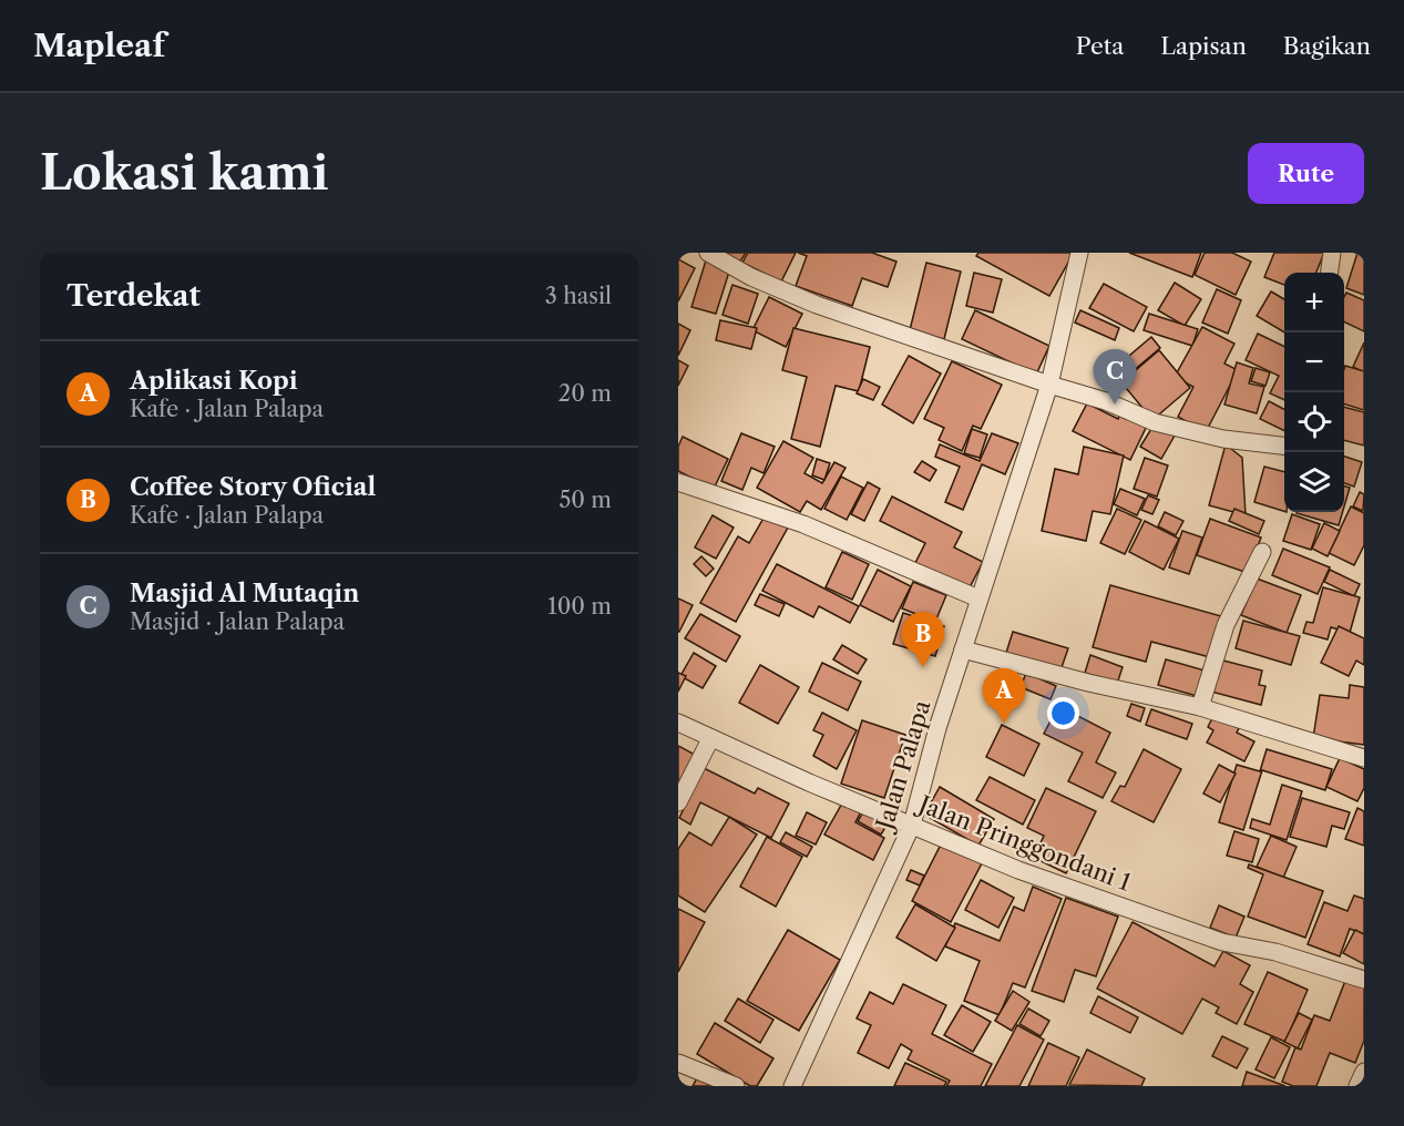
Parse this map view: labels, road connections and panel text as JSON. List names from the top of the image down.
{
  "streets": {
    "street": ["Jalan Palapa", "Jalan Pringgondani 1"]
  },
  "crossings": [
    ["Jalan Palapa", "Jalan Pringgondani 1"]
  ],
  "page": {
    "header": "Mapleaf",
    "nav": ["Peta", "Lapisan", "Bagikan"],
    "buttons": "Rute",
    "title": "Lokasi kami",
    "heading": ["Terdekat", "3 hasil"],
    "map_buttons": ["+", "−"],
    "list": [
      {
        "mark": "A",
        "name": "Aplikasi Kopi",
        "note": "Kafe · Jalan Palapa",
        "value": "20 m"
      },
      {
        "mark": "B",
        "name": "Coffee Story Oficial",
        "note": "Kafe · Jalan Palapa",
        "value": "50 m"
      },
      {
        "mark": "C",
        "name": "Masjid Al Mutaqin",
        "note": "Masjid · Jalan Palapa",
        "value": "100 m"
      }
    ],
    "pins": ["C", "B", "A"]
  }
}
